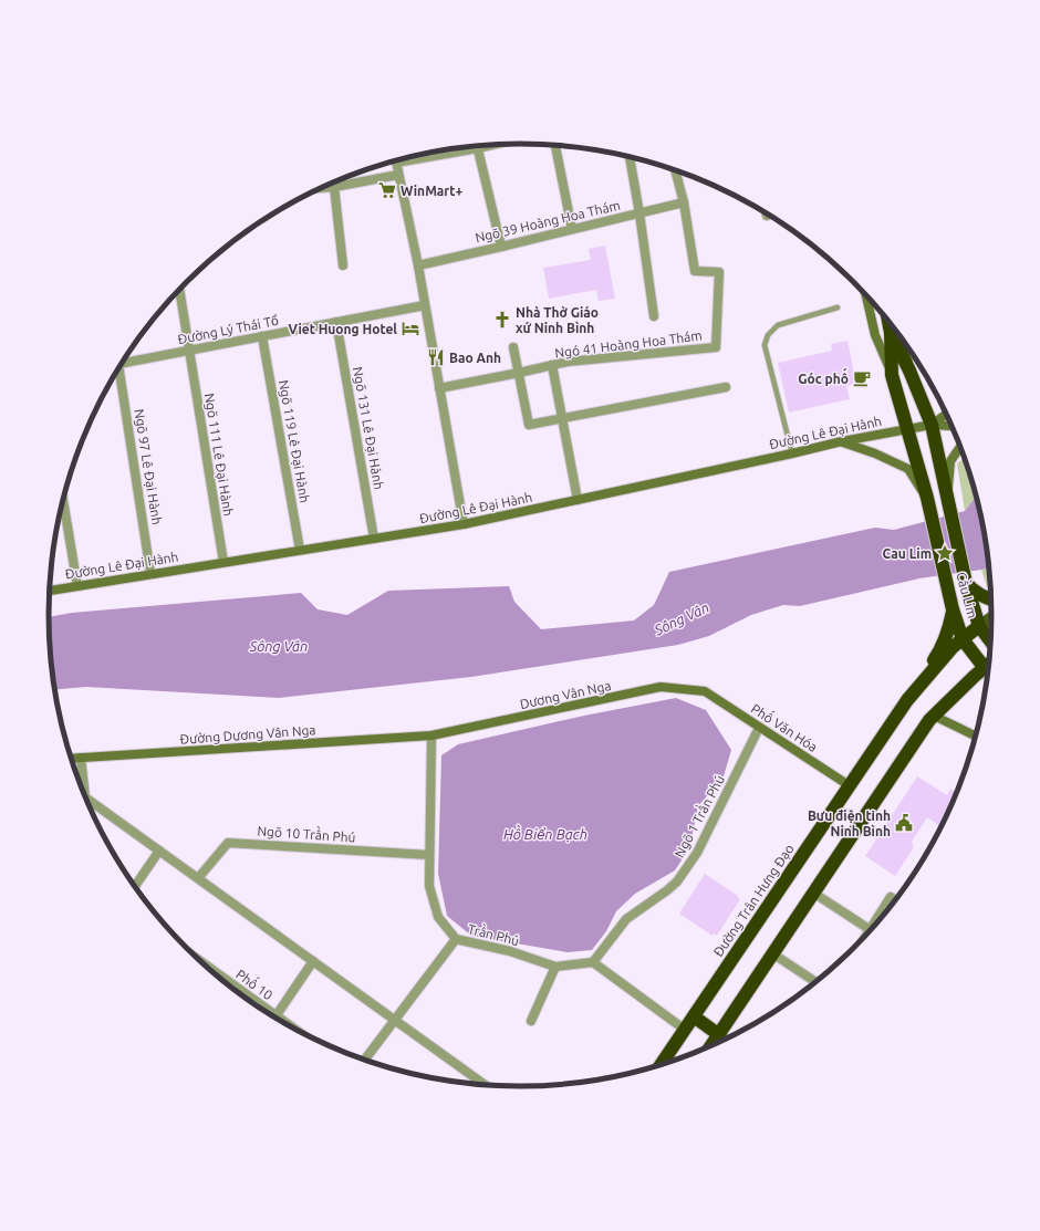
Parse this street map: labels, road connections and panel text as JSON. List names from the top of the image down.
{
  "streets": {
    "highway": ["Cầu Lim", "Đường Trân Hưng Đạo"],
    "main road": [
      "Đường Lê Đại Hành",
      "Dương Vân Nga",
      "Phố Văn Hóa",
      "Đường Dương Vân Nga"
    ],
    "street": [
      "Ngõ 39 Hoàng Hoa Thám",
      "Đường Lý Thái Tổ",
      "Ngó 41 Hoàng Hoa Thám",
      "Ngõ 131 Lê Đại Hành",
      "Ngõ 119 Lê Đại Hành",
      "Ngõ 111 Lê Đại Hành",
      "Ngõ 97 Lê Đại Hành",
      "Ngõ 1 Trần Phú",
      "Ngõ 10 Trần Phú",
      "Trần Phú",
      "Phố 10"
    ]
  },
  "crossings": [
    ["Ngõ 39 Hoàng Hoa Thám", "Ngó 41 Hoàng Hoa Thám"],
    ["Đường Lý Thái Tổ", "Ngõ 131 Lê Đại Hành"],
    ["Đường Lý Thái Tổ", "Ngõ 119 Lê Đại Hành"],
    ["Đường Lý Thái Tổ", "Ngõ 111 Lê Đại Hành"],
    ["Ngõ 131 Lê Đại Hành", "Đường Lê Đại Hành"],
    ["Đường Lê Đại Hành", "Ngõ 119 Lê Đại Hành"],
    ["Đường Lê Đại Hành", "Ngõ 111 Lê Đại Hành"],
    ["Đường Lê Đại Hành", "Ngõ 97 Lê Đại Hành"],
    ["Đường Lê Đại Hành", "Cầu Lim"],
    ["Cầu Lim", "Đường Trân Hưng Đạo"],
    ["Dương Vân Nga", "Phố Văn Hóa"],
    ["Dương Vân Nga", "Đường Dương Vân Nga"],
    ["Dương Vân Nga", "Trần Phú"],
    ["Phố Văn Hóa", "Ngõ 1 Trần Phú"],
    ["Phố Văn Hóa", "Đường Trân Hưng Đạo"],
    ["Đường Dương Vân Nga", "Trần Phú"],
    ["Ngõ 1 Trần Phú", "Trần Phú"],
    ["Ngõ 10 Trần Phú", "Trần Phú"]
  ],
  "water": ["Sông Vân", "Hồ Biển Bạch"],
  "places": {
    "supermarket": ["WinMart+"],
    "church": ["Nhà Thờ Giáo xứ Ninh Bình"],
    "hotel": ["Viet Huong Hotel"],
    "restaurant": ["Bao Anh"],
    "cafe": ["Góc phố"],
    "place": ["Cau Lim"],
    "public building": ["Bưu điện tỉnh Ninh Bình"]
  }
}
